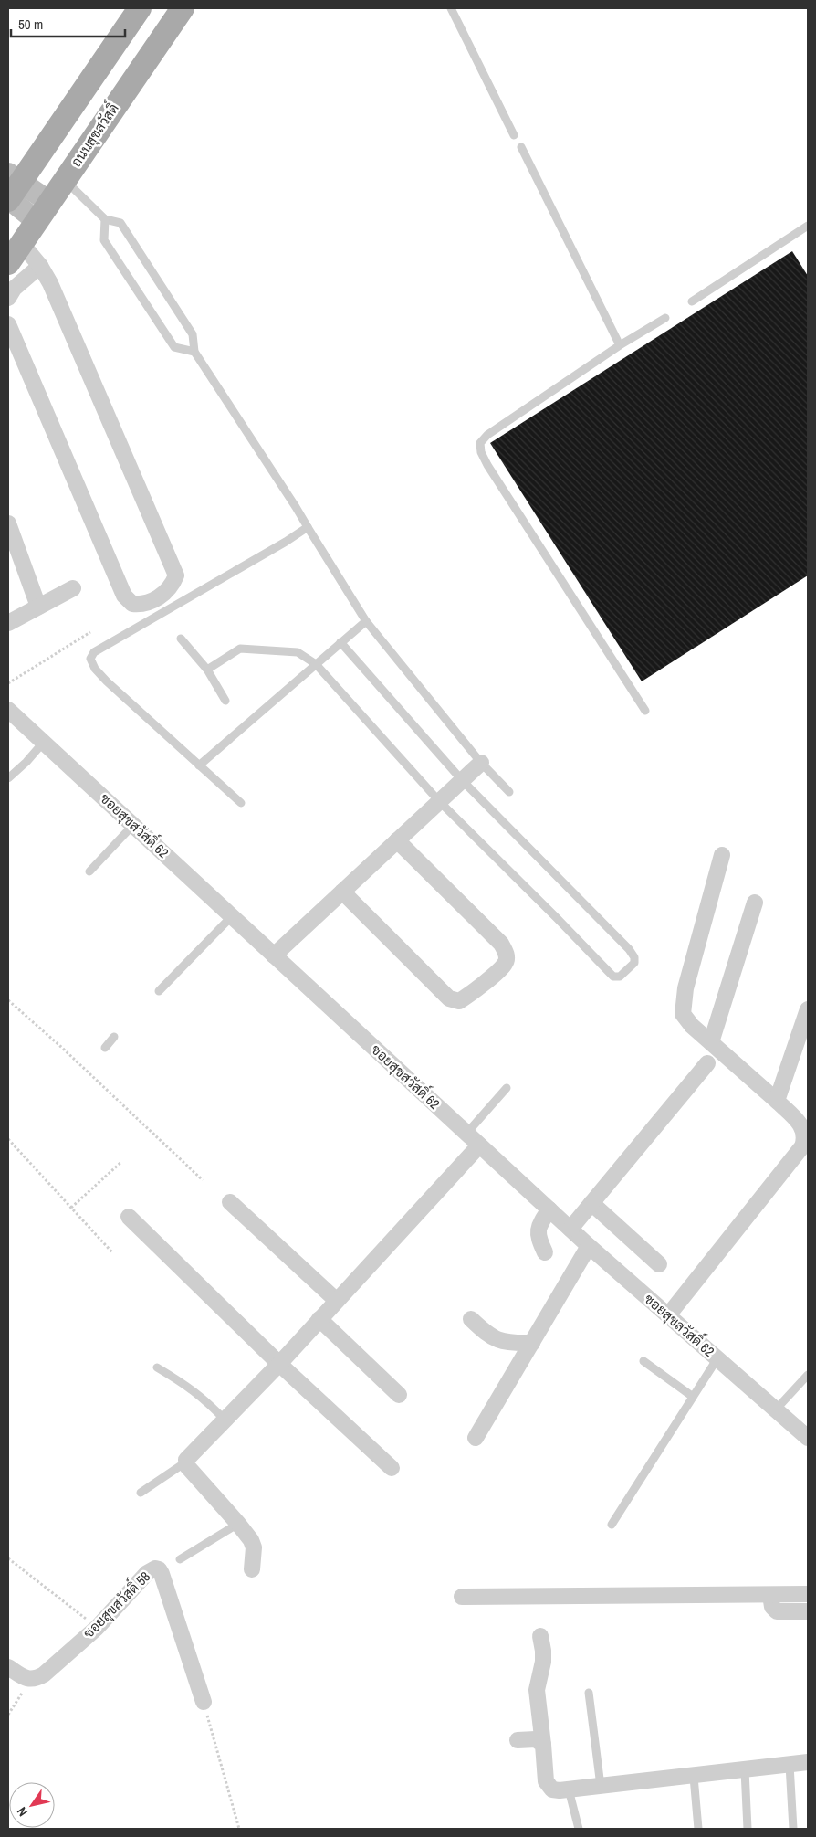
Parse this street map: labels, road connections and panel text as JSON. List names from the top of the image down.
{
  "streets": {
    "main road": ["ถนนสุขสวัสดิ์"],
    "street": ["ซอยสุขสวัสดิ์ 62", "ซอยสุขสวัสดิ์ 58"]
  },
  "scale_bar": "50 m",
  "north": "bottom left"
}
